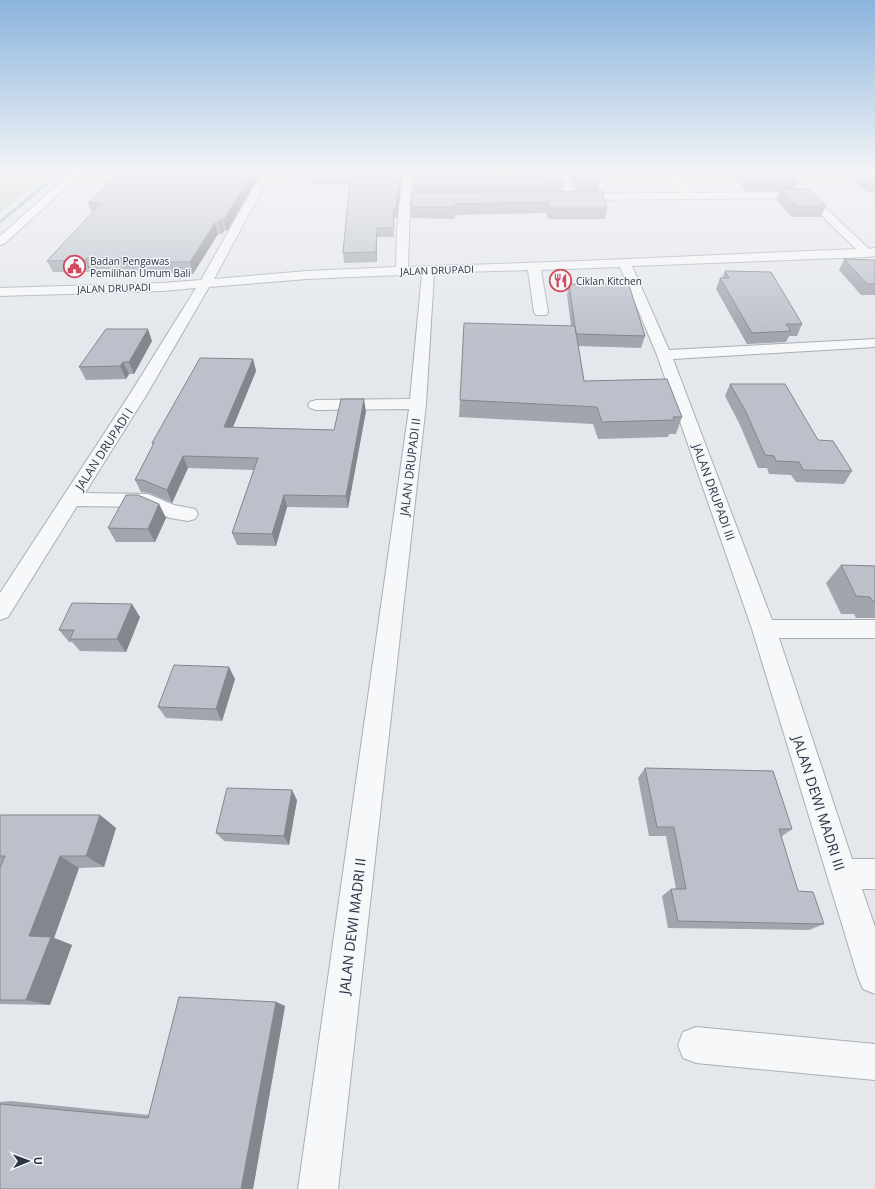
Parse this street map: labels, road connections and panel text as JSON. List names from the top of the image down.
{
  "streets": {
    "street": [
      "JALAN DRUPADI",
      "JALAN DRUPADI I",
      "JALAN DRUPADI II",
      "JALAN DRUPADI III",
      "JALAN DEWI MADRI III",
      "JALAN DEWI MADRI II"
    ]
  },
  "crossings": [
    ["JALAN DRUPADI", "JALAN DRUPADI I"],
    ["JALAN DRUPADI", "JALAN DRUPADI II"],
    ["JALAN DRUPADI", "JALAN DRUPADI III"],
    ["JALAN DRUPADI II", "JALAN DEWI MADRI II"],
    ["JALAN DRUPADI III", "JALAN DEWI MADRI III"]
  ],
  "places": {
    "public building": ["Badan Pengawas Pemilihan Umum Bali"],
    "restaurant": ["Ciklan Kitchen"]
  },
  "north": "right"
}
